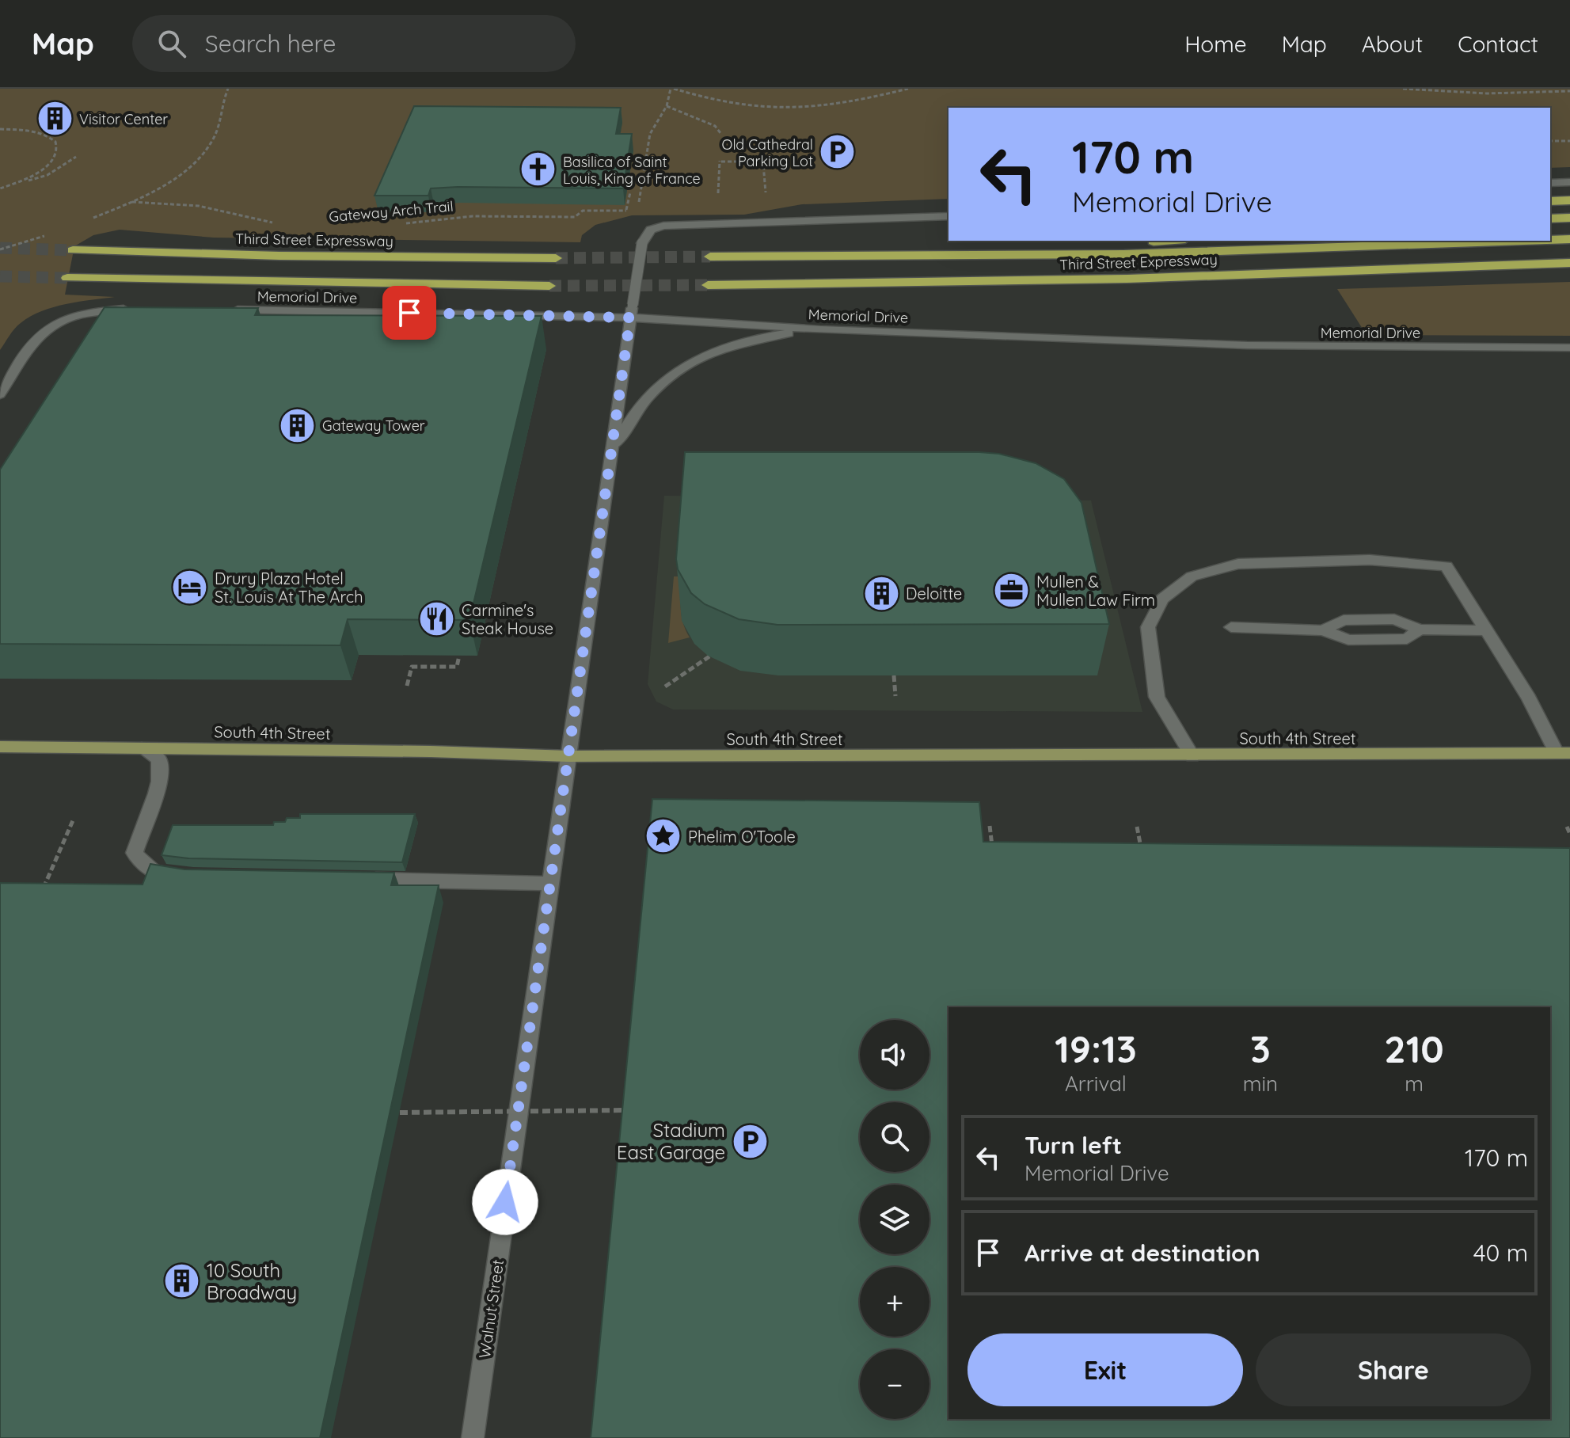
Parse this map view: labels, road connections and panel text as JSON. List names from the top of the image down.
{
  "streets": {
    "highway": ["Third Street Expressway"],
    "main road": ["South 4th Street"],
    "street": ["Memorial Drive", "Walnut Street"],
    "path": ["Gateway Arch Trail"]
  },
  "crossings": [
    ["Memorial Drive", "Walnut Street"],
    ["South 4th Street", "Walnut Street"]
  ],
  "places": {
    "building": [
      "Visitor Center",
      "Gateway Tower",
      "Deloitte",
      "10 South Broadway"
    ],
    "parking": ["Old Cathedral Parking Lot", "Stadium East Garage"],
    "church": ["Basilica of Saint Louis, King of France"],
    "hotel": ["Drury Plaza Hotel St. Louis At The Arch"],
    "office": ["Mullen & Mullen Law Firm"],
    "restaurant": ["Carmine's Steak House"],
    "place": ["Phelim O'Toole"]
  },
  "page": {
    "header": "Map",
    "search": "Search here",
    "nav": [
      "Home",
      "Map",
      "About",
      "Contact"
    ],
    "turn": ["170 m", "Memorial Drive"],
    "eta": [
      "19:13",
      "Arrival",
      "3",
      "min",
      "210",
      "m"
    ],
    "map_buttons": ["+", "−"],
    "list": [
      {
        "name": "Turn left",
        "note": "Memorial Drive",
        "value": "170 m"
      },
      {
        "name": "Arrive at destination",
        "value": "40 m"
      }
    ],
    "buttons": ["Exit", "Share"]
  }
}
